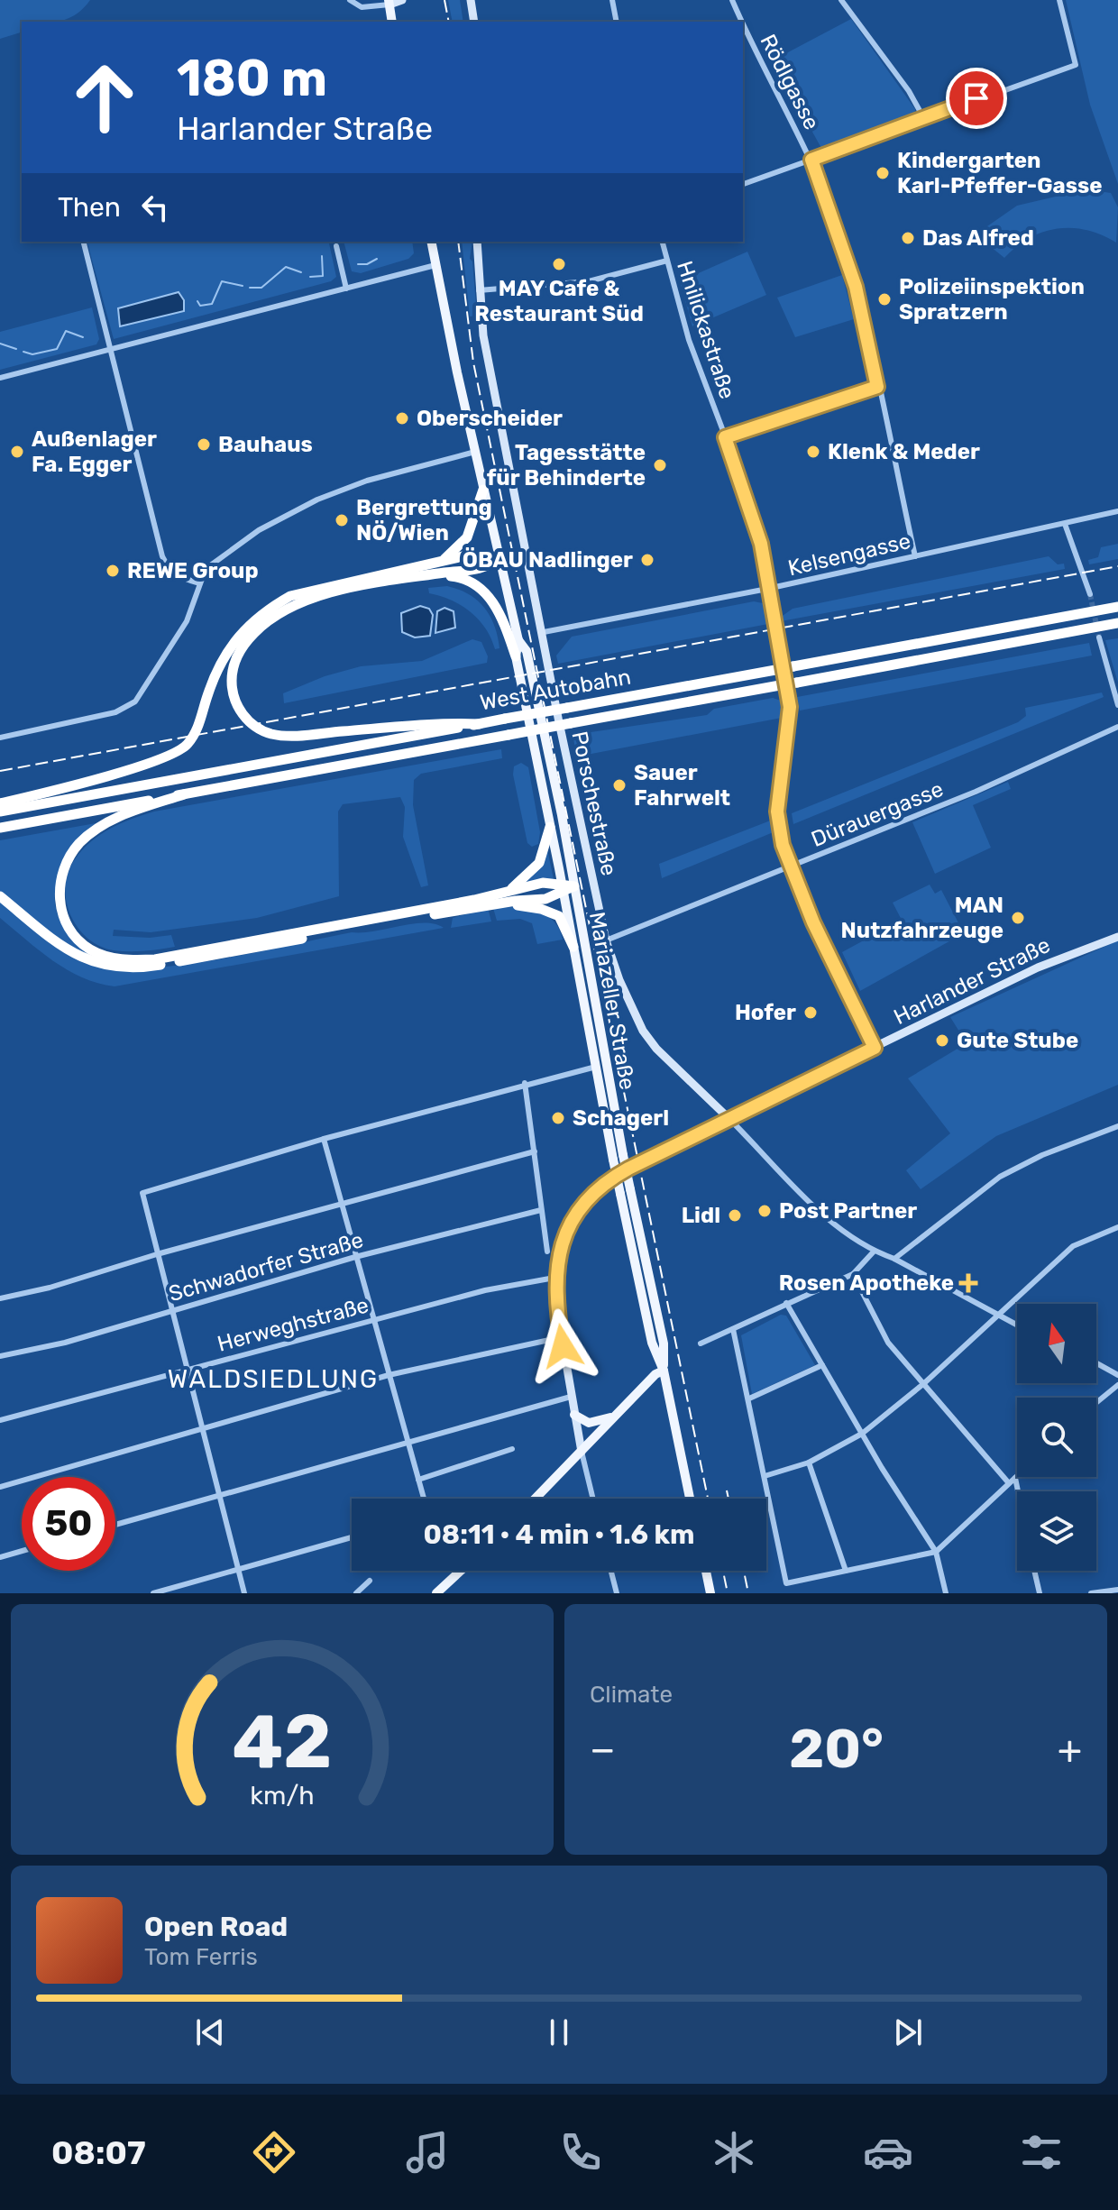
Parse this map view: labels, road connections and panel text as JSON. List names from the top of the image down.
{
  "streets": {
    "highway": ["West Autobahn"],
    "main road": ["Mariazeller Straße"],
    "street": [
      "Rödlgasse",
      "Hnilickastraße",
      "Kelsengasse",
      "Porschestraße",
      "Dürauergasse",
      "Harlander Straße",
      "Schwadorfer Straße",
      "Herweghstraße"
    ]
  },
  "crossings": [
    ["Rödlgasse", "Kelsengasse"],
    ["Hnilickastraße", "Kelsengasse"],
    ["Hnilickastraße", "Dürauergasse"],
    ["Hnilickastraße", "Harlander Straße"],
    ["Kelsengasse", "Porschestraße"],
    ["Porschestraße", "Dürauergasse"],
    ["Porschestraße", "Harlander Straße"],
    ["Harlander Straße", "Herweghstraße"]
  ],
  "districts": ["WALDSIEDLUNG"],
  "places": {
    "other": [
      "Kindergarten Karl-Pfeffer-Gasse",
      "Das Alfred",
      "MAY Cafe & Restaurant Süd",
      "Polizeiinspektion Spratzern",
      "Oberscheider",
      "Bauhaus",
      "Außenlager Fa. Egger",
      "Klenk & Meder",
      "Tagesstätte für Behinderte",
      "Bergrettung NÖ/Wien",
      "ÖBAU Nadlinger",
      "REWE Group",
      "Sauer Fahrwelt",
      "MAN Nutzfahrzeuge",
      "Hofer",
      "Gute Stube",
      "Schagerl",
      "Post Partner",
      "Lidl"
    ],
    "health": ["Rosen Apotheke"]
  },
  "north": "top",
  "page": {
    "turn": ["180 m", "Harlander Straße"],
    "then": "Then",
    "limit": "50",
    "trip": "08:11 · 4 min · 1.6 km",
    "tile": "Climate",
    "heat": ["−", "20°", "+"],
    "song": ["Open Road", "Tom Ferris"],
    "tabs": "08:07",
    "gauge": ["42", "km/h"]
  }
}
